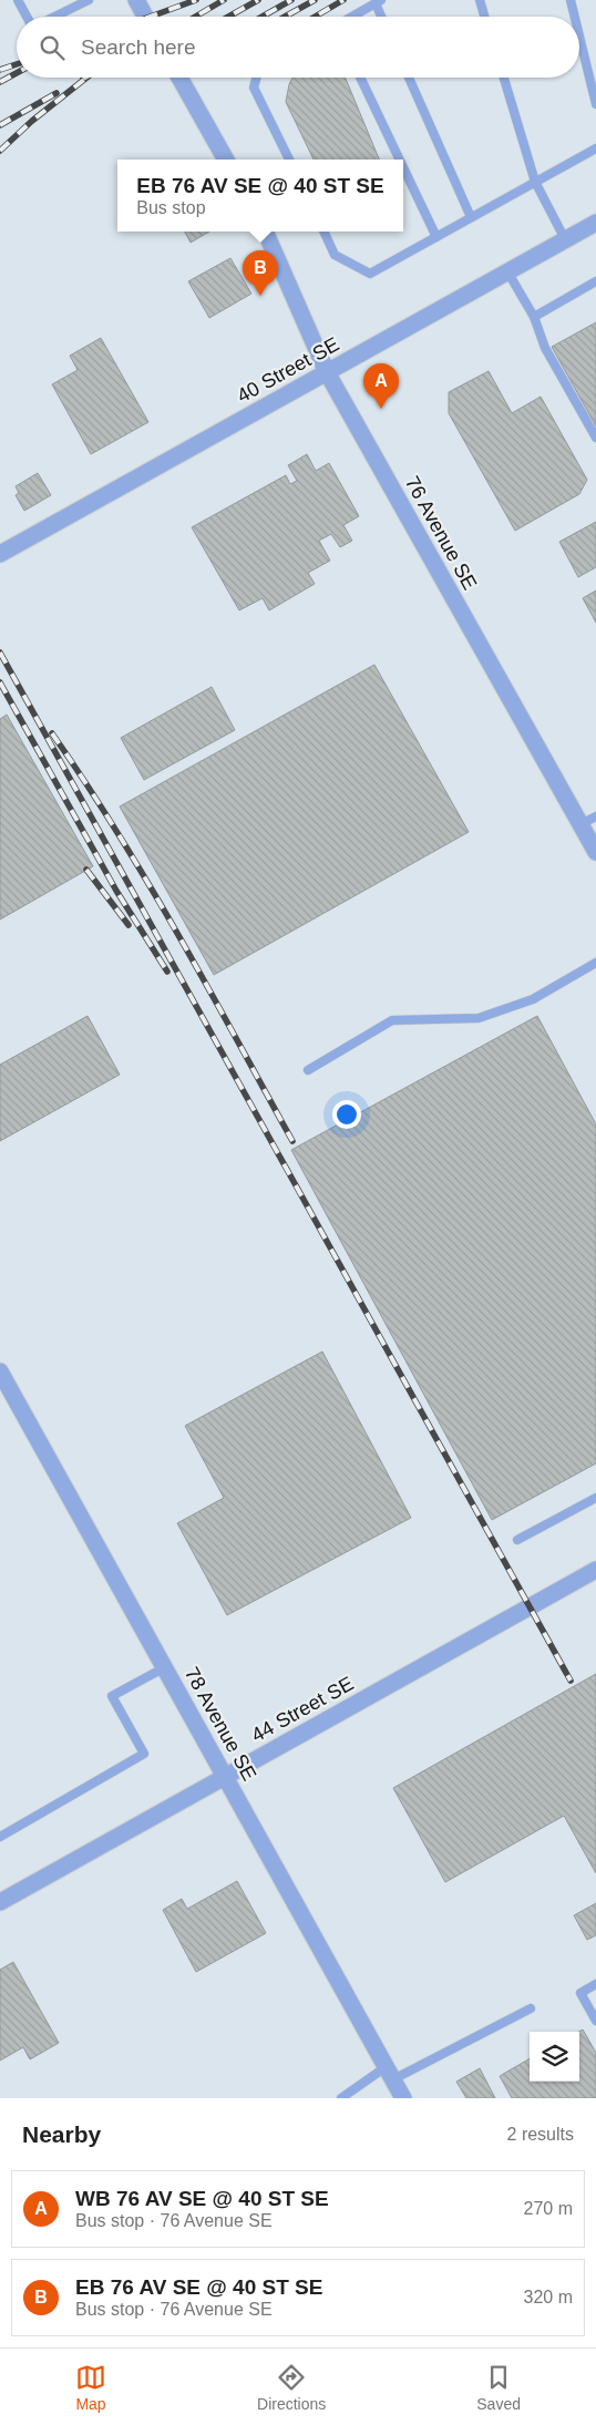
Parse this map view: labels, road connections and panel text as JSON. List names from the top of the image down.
{
  "streets": {
    "street": [
      "40 Street SE",
      "76 Avenue SE",
      "44 Street SE",
      "78 Avenue SE"
    ]
  },
  "crossings": [
    ["40 Street SE", "76 Avenue SE"],
    ["44 Street SE", "78 Avenue SE"]
  ],
  "page": {
    "search": "Search here",
    "popup": ["EB 76 AV SE @ 40 ST SE", "Bus stop"],
    "pins": ["B", "A"],
    "heading": ["Nearby", "2 results"],
    "list": [
      {
        "mark": "A",
        "name": "WB 76 AV SE @ 40 ST SE",
        "note": "Bus stop · 76 Avenue SE",
        "value": "270 m"
      },
      {
        "mark": "B",
        "name": "EB 76 AV SE @ 40 ST SE",
        "note": "Bus stop · 76 Avenue SE",
        "value": "320 m"
      }
    ],
    "nav": ["Map", "Directions", "Saved"]
  }
}
